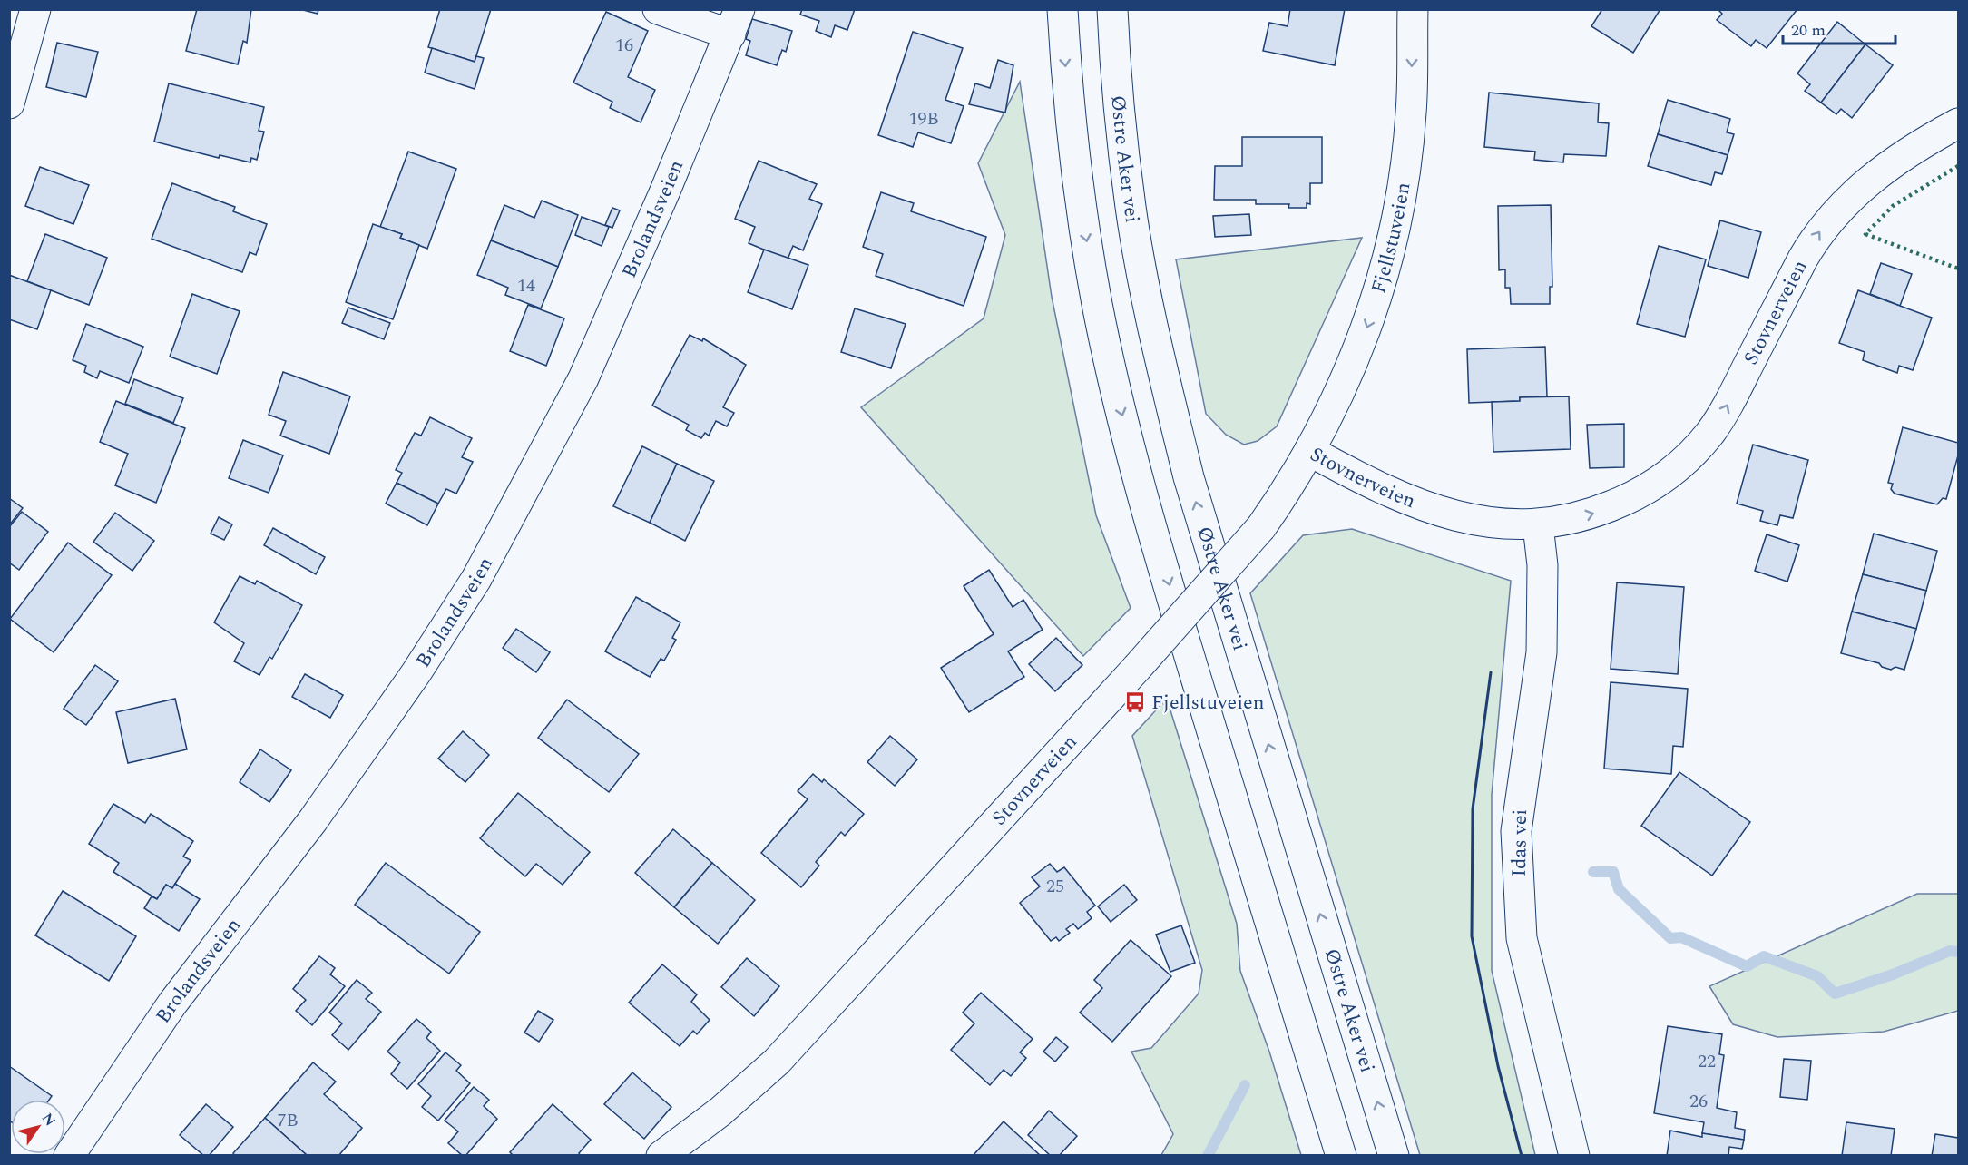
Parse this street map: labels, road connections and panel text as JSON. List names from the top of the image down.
{
  "streets": {
    "main road": [
      "Østre Aker vei",
      "Brolandsveien",
      "Fjellstuveien",
      "Stovnerveien",
      "Idas vei"
    ]
  },
  "crossings": [
    ["Fjellstuveien", "Stovnerveien"],
    ["Stovnerveien", "Idas vei"]
  ],
  "one_way": ["Fjellstuveien"],
  "places": {
    "bus stop": ["Fjellstuveien"]
  },
  "house_numbers": [
    "16",
    "19B",
    "14",
    "25",
    "22",
    "26",
    "7B"
  ],
  "scale_bar": "20 m",
  "north": "top right"
}
